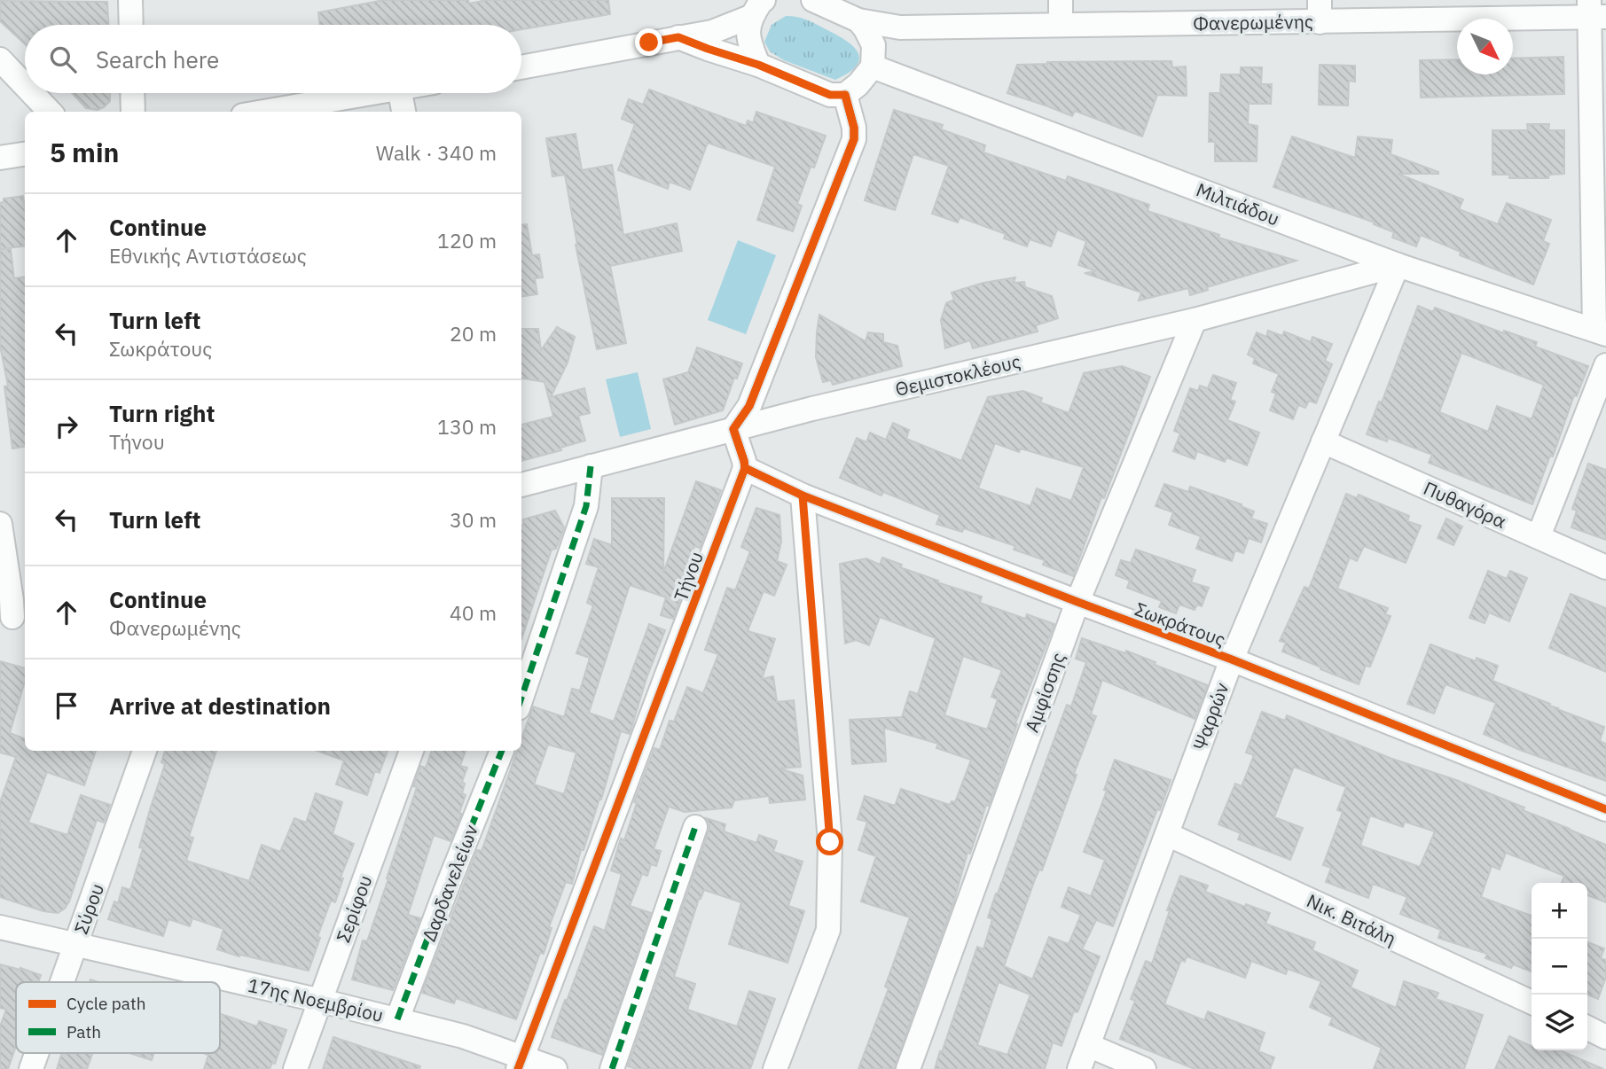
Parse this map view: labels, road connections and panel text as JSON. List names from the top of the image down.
{
  "streets": {
    "street": [
      "Φανερωμένης",
      "Μιλτιάδου",
      "Θεμιστοκλέους",
      "Πυθαγόρα",
      "Τήνου",
      "Σωκράτους",
      "Αμφίσσης",
      "Ψαρρών",
      "Δαρδανελείων",
      "Σύρου",
      "Σερίφου",
      "Νικ. Βιτάλη",
      "17ης Νοεμβρίου"
    ]
  },
  "crossings": [
    ["Μιλτιάδου", "Θεμιστοκλέους"],
    ["Μιλτιάδου", "Ψαρρών"],
    ["Θεμιστοκλέους", "Αμφίσσης"],
    ["Θεμιστοκλέους", "Ψαρρών"],
    ["Πυθαγόρα", "Ψαρρών"],
    ["Τήνου", "Σωκράτους"],
    ["Τήνου", "17ης Νοεμβρίου"],
    ["Σωκράτους", "Αμφίσσης"],
    ["Σωκράτους", "Ψαρρών"],
    ["Ψαρρών", "Νικ. Βιτάλη"],
    ["Δαρδανελείων", "17ης Νοεμβρίου"],
    ["Σύρου", "17ης Νοεμβρίου"],
    ["Σερίφου", "17ης Νοεμβρίου"]
  ],
  "legend": ["Cycle path", "Path"],
  "north": "bottom right",
  "page": {
    "search": "Search here",
    "heading": ["5 min", "Walk · 340 m"],
    "list": [
      ["Continue", "Εθνικής Αντιστάσεως", "120 m"],
      ["Turn left", "Σωκράτους", "20 m"],
      ["Turn right", "Τήνου", "130 m"],
      ["Turn left", "30 m"],
      ["Continue", "Φανερωμένης", "40 m"],
      "Arrive at destination"
    ],
    "map_buttons": ["+", "−"]
  }
}
